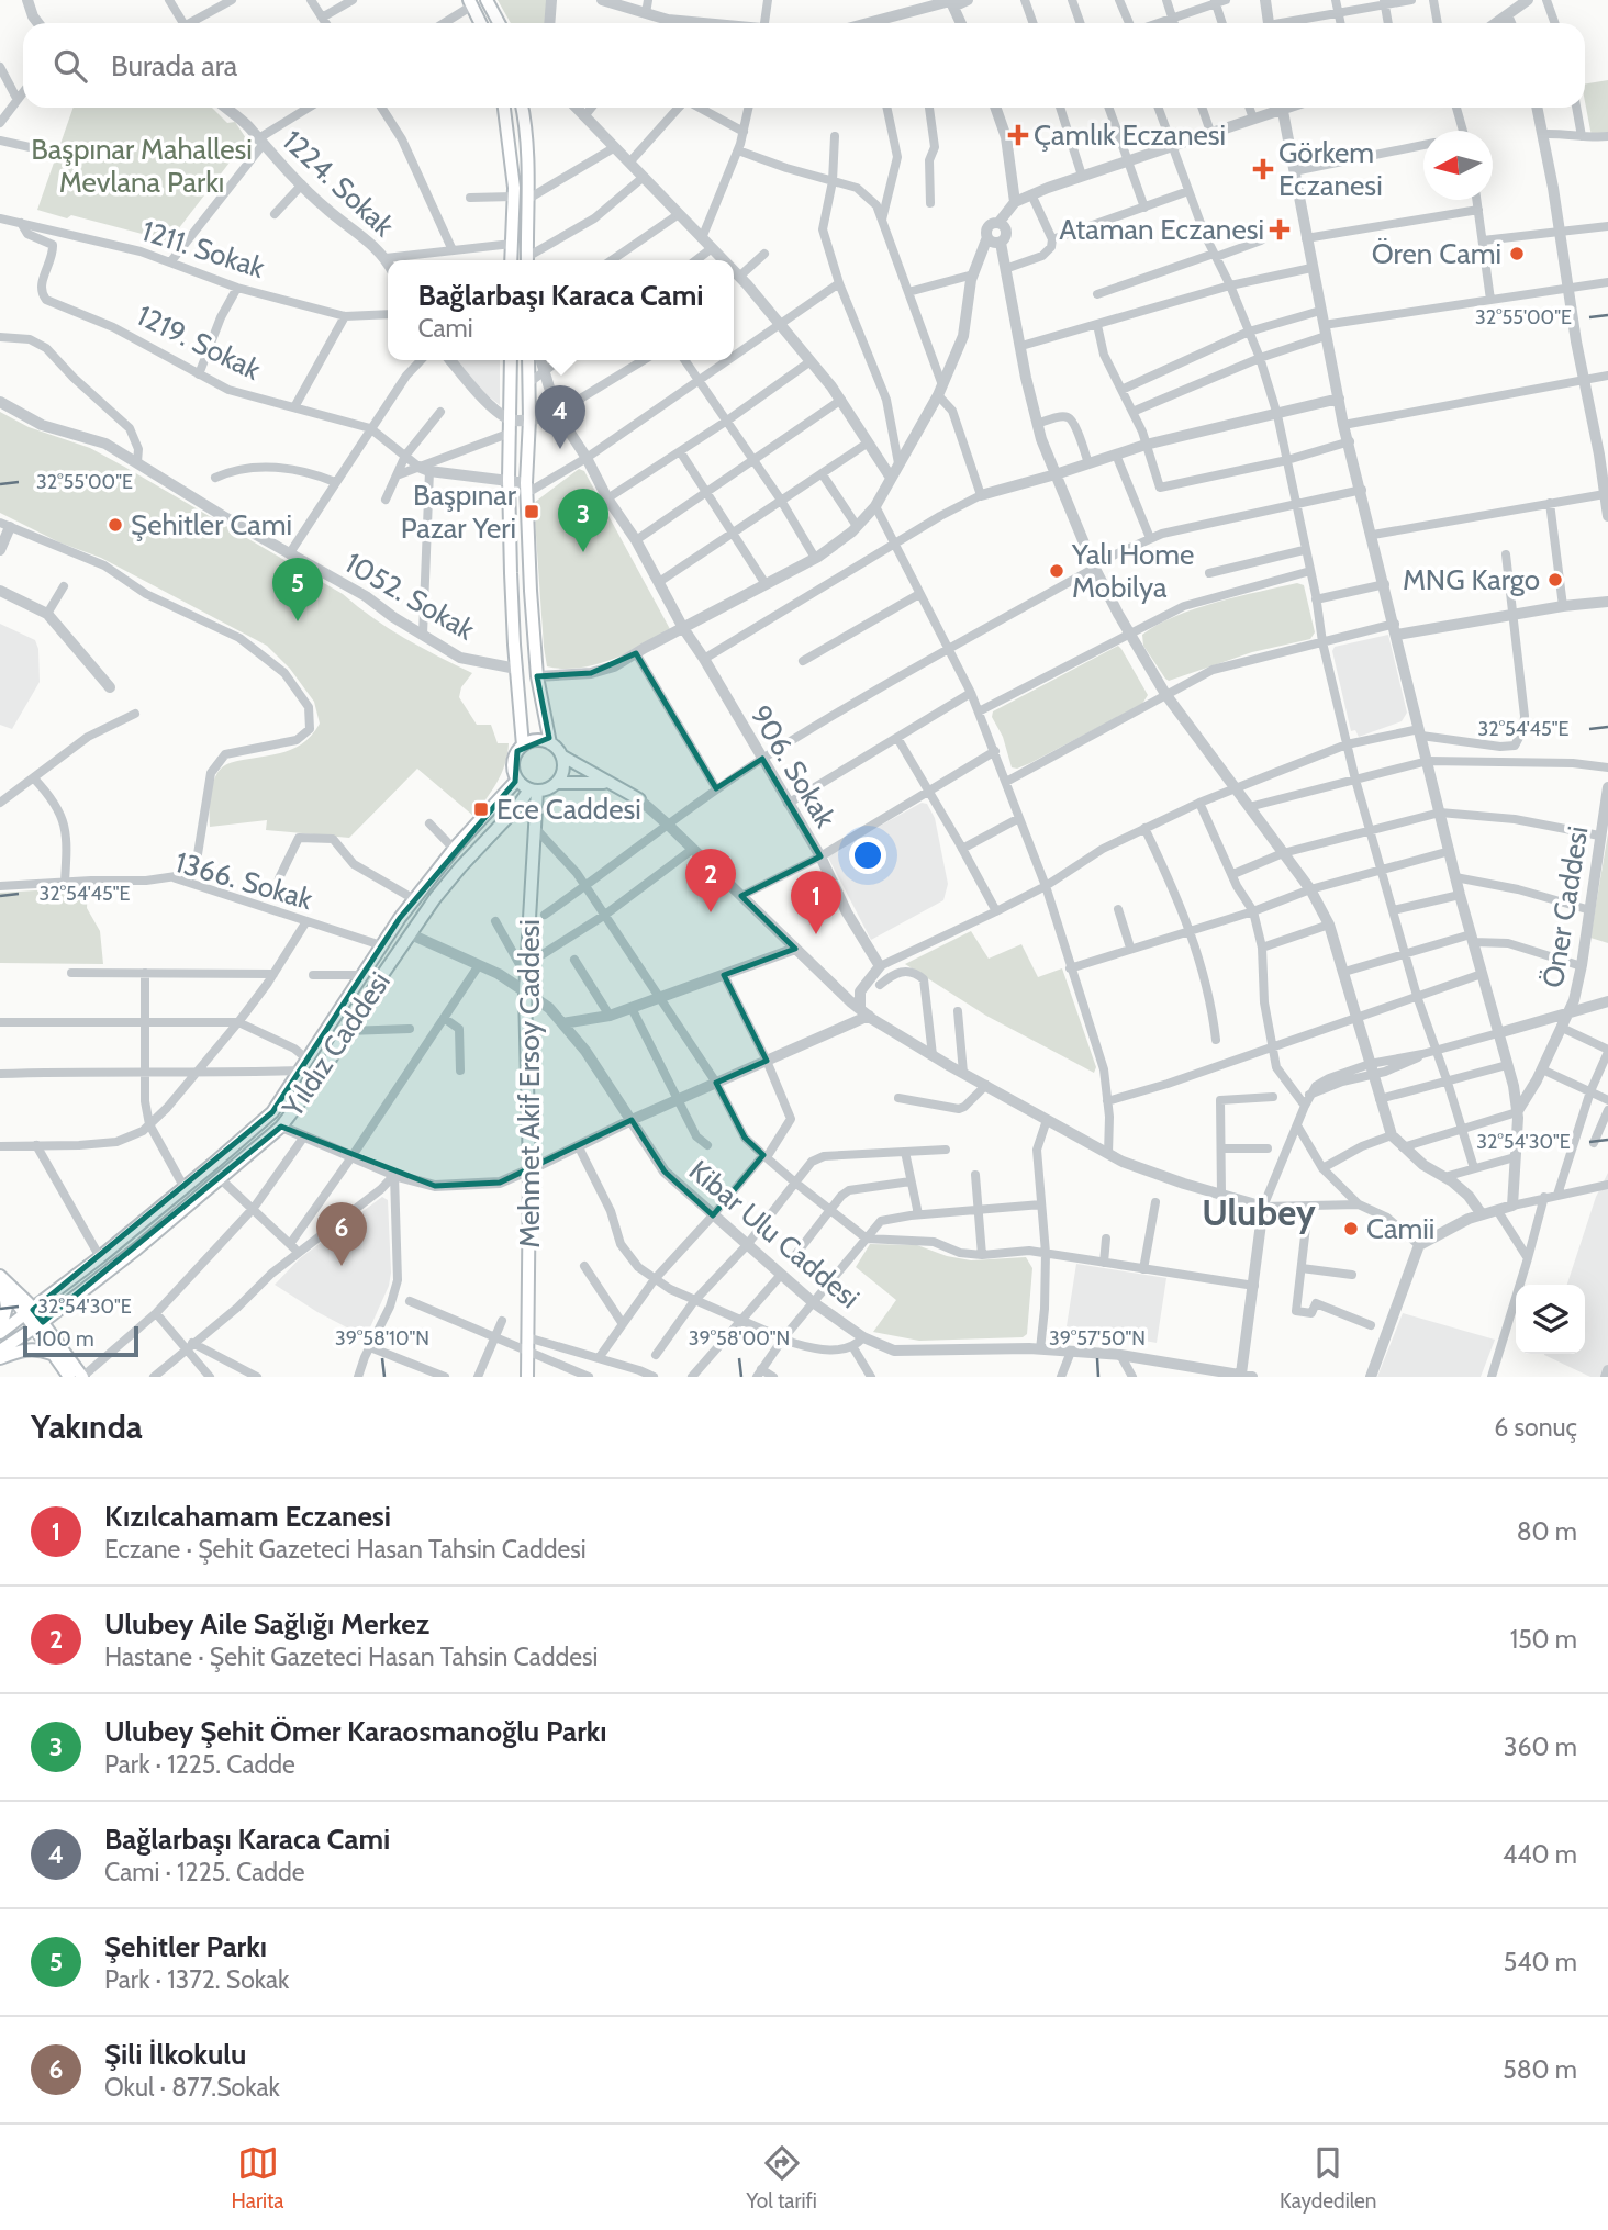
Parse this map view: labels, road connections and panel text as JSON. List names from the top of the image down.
{
  "streets": {
    "main road": ["Yıldız Caddesi", "Mehmet Akif Ersoy Caddesi"],
    "street": [
      "1224. Sokak",
      "1211. Sokak",
      "1219. Sokak",
      "1052. Sokak",
      "906. Sokak",
      "1366. Sokak",
      "Öner Caddesi",
      "Kibar Ulu Caddesi"
    ]
  },
  "crossings": [
    ["1211. Sokak", "1219. Sokak"],
    ["1366. Sokak", "Yıldız Caddesi"],
    ["Yıldız Caddesi", "Mehmet Akif Ersoy Caddesi"],
    ["Yıldız Caddesi", "Kibar Ulu Caddesi"],
    ["Mehmet Akif Ersoy Caddesi", "Kibar Ulu Caddesi"]
  ],
  "districts": ["Ulubey"],
  "parks": ["Başpınar Mahallesi Mevlana Parkı"],
  "places": {
    "health": ["Çamlık Eczanesi", "Görkem Eczanesi", "Ataman Eczanesi"],
    "other": [
      "Ören Cami",
      "Şehitler Cami",
      "Yalı Home Mobilya",
      "MNG Kargo",
      "Camii"
    ],
    "transit": ["Başpınar Pazar Yeri", "Ece Caddesi"]
  },
  "scale_bar": "100 m",
  "north": "left",
  "page": {
    "search": "Burada ara",
    "popup": ["Bağlarbaşı Karaca Cami", "Cami"],
    "pins": [
      "4",
      "3",
      "5",
      "2",
      "1",
      "6"
    ],
    "scale": "100 m",
    "heading": ["Yakında", "6 sonuç"],
    "list": [
      {
        "mark": "1",
        "name": "Kızılcahamam Eczanesi",
        "note": "Eczane · Şehit Gazeteci Hasan Tahsin Caddesi",
        "value": "80 m"
      },
      {
        "mark": "2",
        "name": "Ulubey Aile Sağlığı Merkez",
        "note": "Hastane · Şehit Gazeteci Hasan Tahsin Caddesi",
        "value": "150 m"
      },
      {
        "mark": "3",
        "name": "Ulubey Şehit Ömer Karaosmanoğlu Parkı",
        "note": "Park · 1225. Cadde",
        "value": "360 m"
      },
      {
        "mark": "4",
        "name": "Bağlarbaşı Karaca Cami",
        "note": "Cami · 1225. Cadde",
        "value": "440 m"
      },
      {
        "mark": "5",
        "name": "Şehitler Parkı",
        "note": "Park · 1372. Sokak",
        "value": "540 m"
      },
      {
        "mark": "6",
        "name": "Şili İlkokulu",
        "note": "Okul · 877.Sokak",
        "value": "580 m"
      }
    ],
    "nav": ["Harita", "Yol tarifi", "Kaydedilen"]
  },
  "coordinates": [
    "32°55'00\"E",
    "32°54'45\"E",
    "32°54'30\"E",
    "39°58'10\"N",
    "39°58'00\"N",
    "39°57'50\"N"
  ]
}
